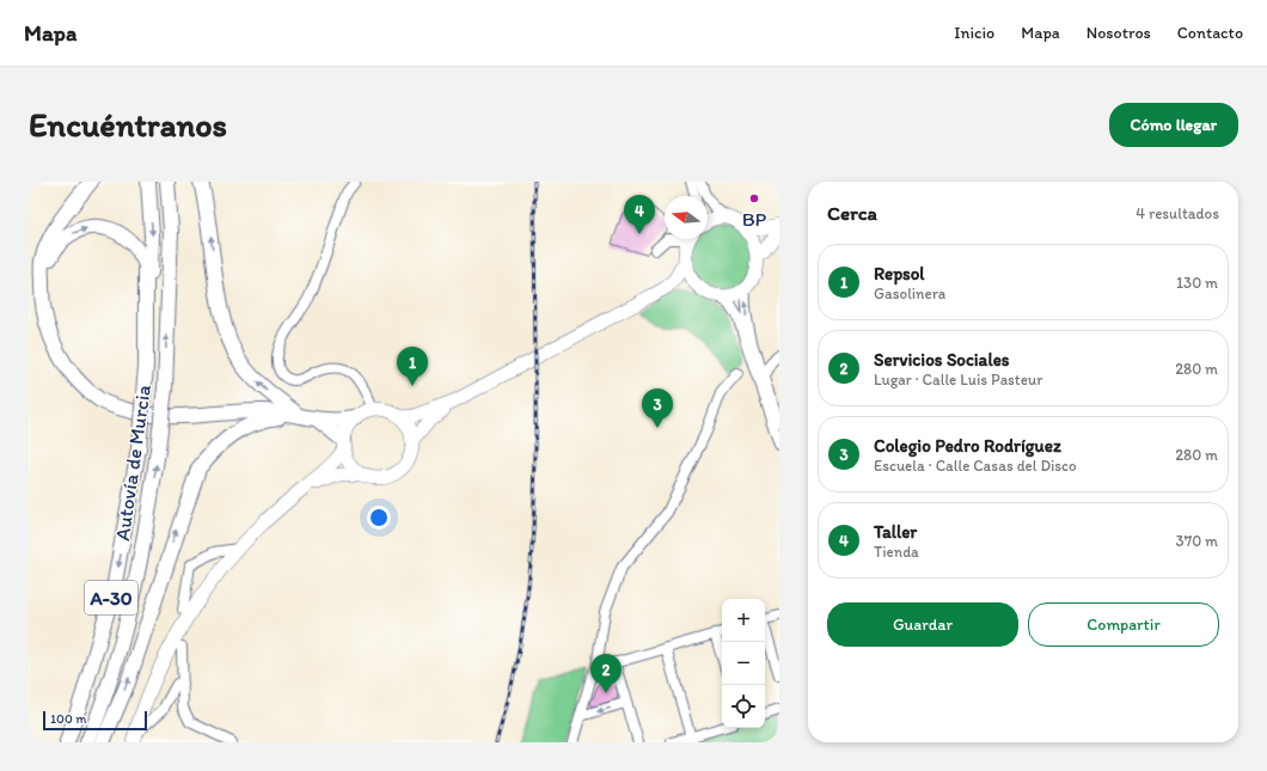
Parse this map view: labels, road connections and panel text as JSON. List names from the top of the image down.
{
  "streets": {
    "highway": ["Autovía de Murcia", "A-30"]
  },
  "places": ["BP"],
  "scale_bar": "100 m",
  "north": "left",
  "page": {
    "header": "Mapa",
    "nav": [
      "Inicio",
      "Mapa",
      "Nosotros",
      "Contacto"
    ],
    "buttons": [
      "Cómo llegar",
      ["Guardar", "Compartir"]
    ],
    "title": "Encuéntranos",
    "heading": ["Cerca", "4 resultados"],
    "pins": [
      "4",
      "1",
      "3",
      "2"
    ],
    "list": [
      {
        "mark": "1",
        "name": "Repsol",
        "note": "Gasolinera",
        "value": "130 m"
      },
      {
        "mark": "2",
        "name": "Servicios Sociales",
        "note": "Lugar · Calle Luis Pasteur",
        "value": "280 m"
      },
      {
        "mark": "3",
        "name": "Colegio Pedro Rodríguez",
        "note": "Escuela · Calle Casas del Disco",
        "value": "280 m"
      },
      {
        "mark": "4",
        "name": "Taller",
        "note": "Tienda",
        "value": "370 m"
      }
    ],
    "map_buttons": ["+", "−"],
    "scale": "100 m"
  }
}
